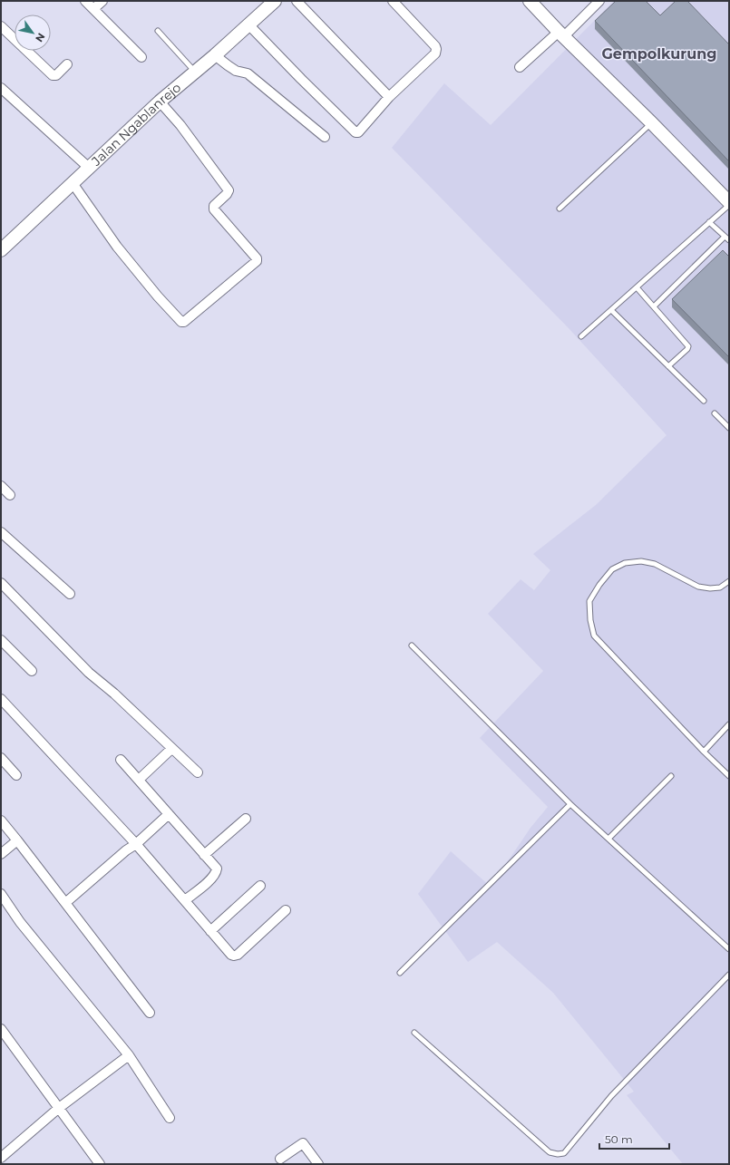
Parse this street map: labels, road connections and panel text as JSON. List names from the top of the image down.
{
  "streets": {
    "street": ["Jalan Ngablanrejo"]
  },
  "districts": ["Gempolkurung"],
  "scale_bar": "50 m",
  "north": "bottom right"
}
